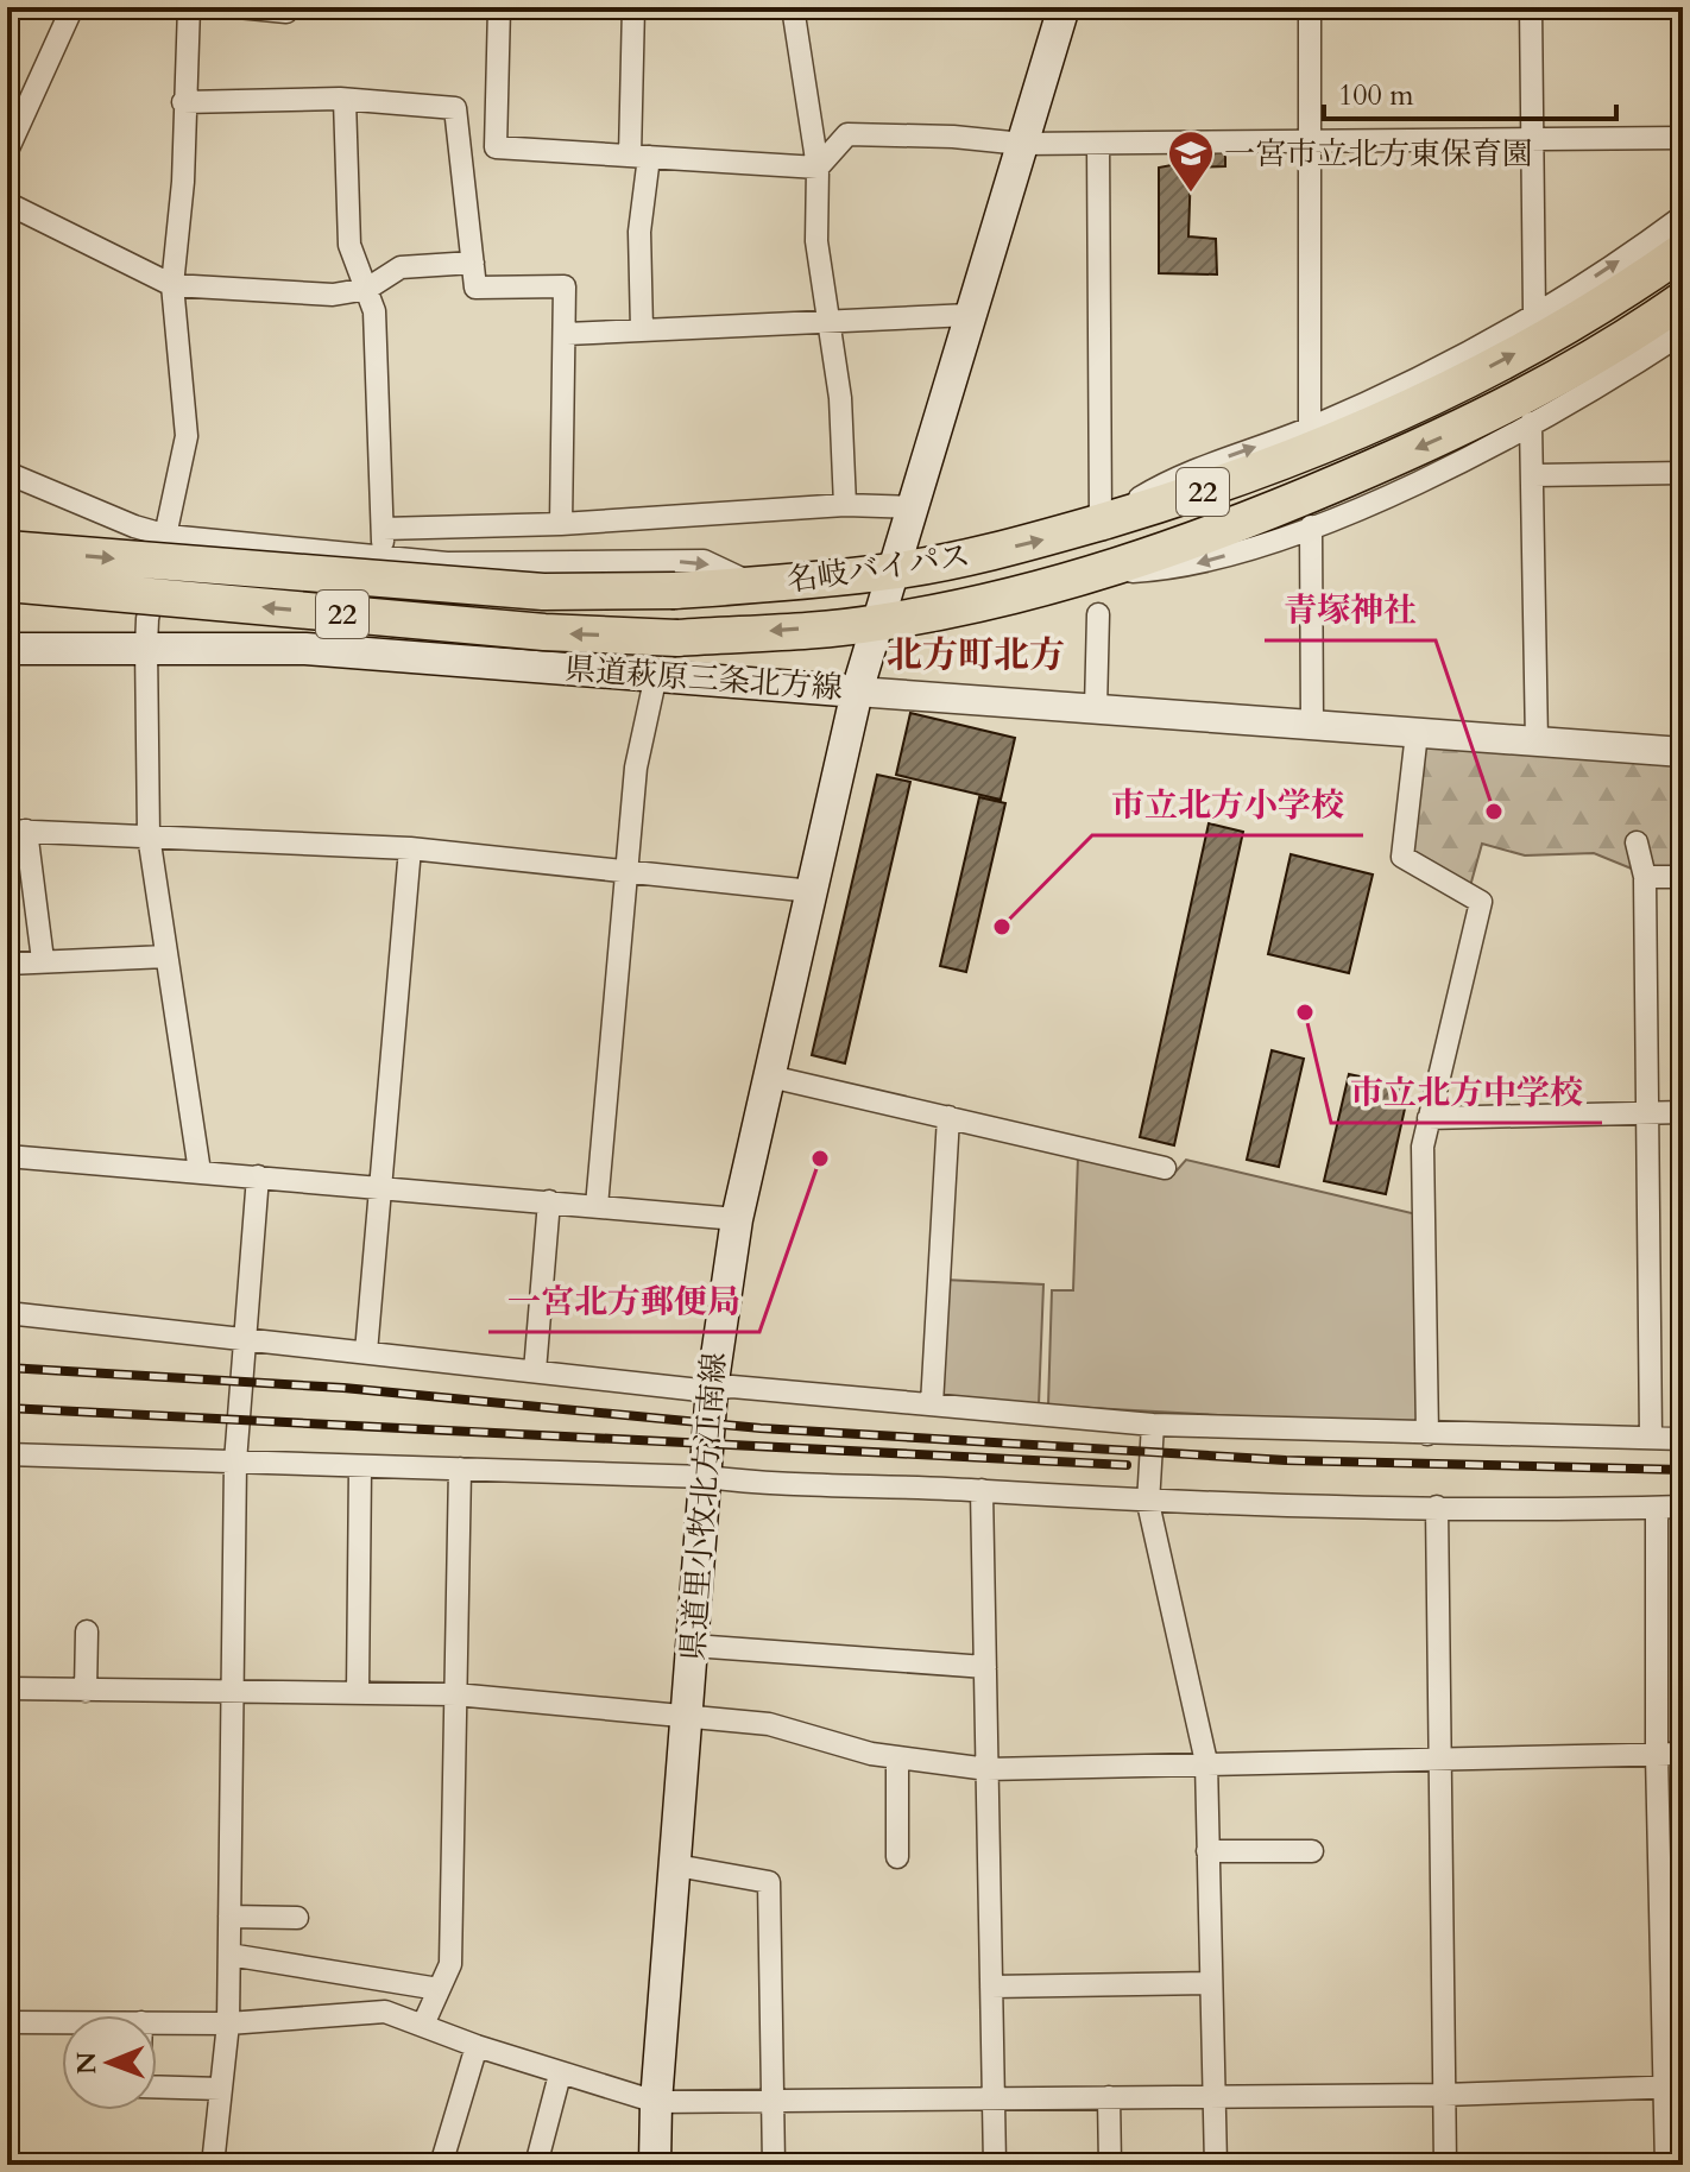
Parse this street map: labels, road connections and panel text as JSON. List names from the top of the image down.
{
  "streets": {
    "highway": ["22", "名岐バイパス"],
    "main road": ["県道萩原三条北方線", "県道里小牧北方江南線"]
  },
  "crossings": [
    ["名岐バイパス", "県道萩原三条北方線"],
    ["県道萩原三条北方線", "県道里小牧北方江南線"]
  ],
  "districts": ["北方町北方"],
  "places": {
    "school or university": ["一宮市立北方東保育園"],
    "other": [
      "青塚神社",
      "市立北方小学校",
      "市立北方中学校",
      "一宮北方郵便局"
    ]
  },
  "scale_bar": "100 m",
  "north": "left"
}
